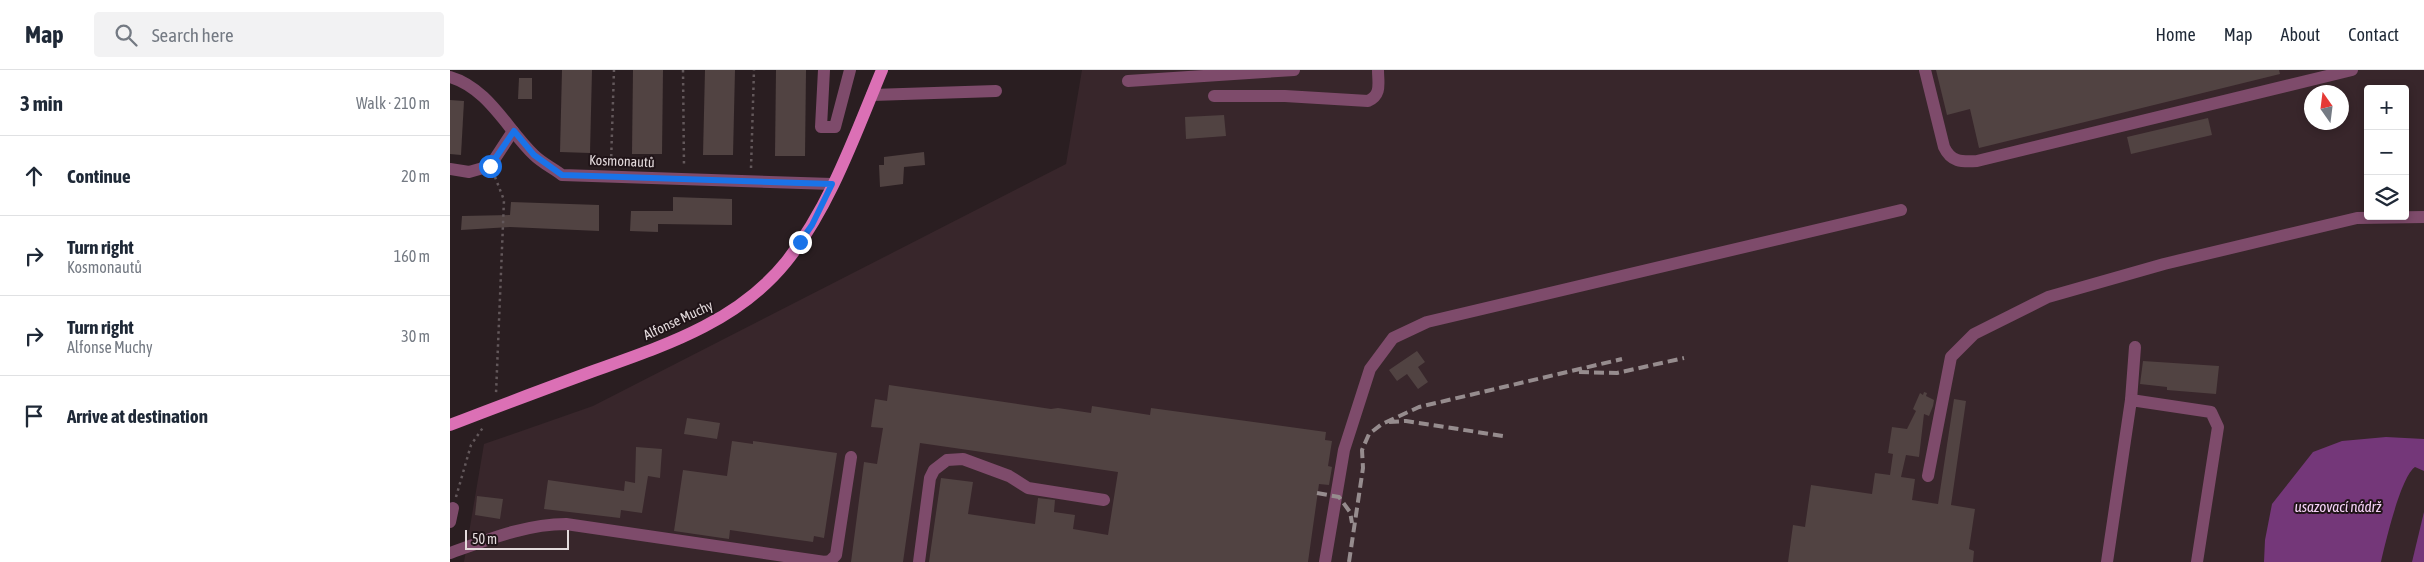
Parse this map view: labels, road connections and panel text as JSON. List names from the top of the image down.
{
  "streets": {
    "main road": ["Alfonse Muchy"],
    "street": ["Kosmonautů"]
  },
  "crossings": [
    ["Kosmonautů", "Alfonse Muchy"]
  ],
  "water": ["usazovací nádrž"],
  "scale_bar": "50 m",
  "north": "top",
  "page": {
    "header": "Map",
    "search": "Search here",
    "nav": [
      "Home",
      "Map",
      "About",
      "Contact"
    ],
    "heading": ["3 min", "Walk · 210 m"],
    "map_buttons": ["+", "−"],
    "list": [
      ["Continue", "20 m"],
      ["Turn right", "Kosmonautů", "160 m"],
      ["Turn right", "Alfonse Muchy", "30 m"],
      "Arrive at destination"
    ],
    "scale": "50 m"
  }
}
